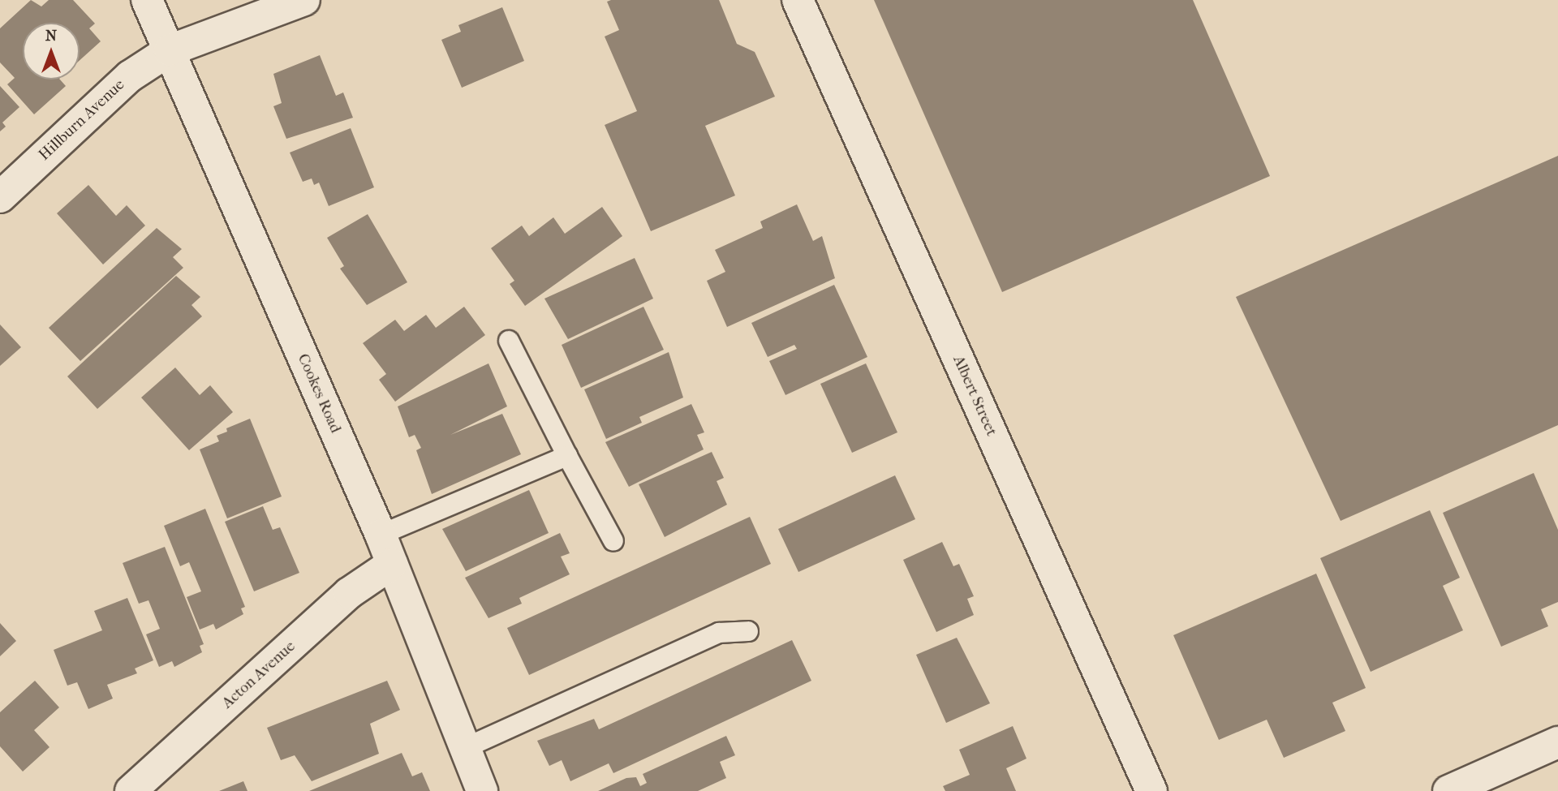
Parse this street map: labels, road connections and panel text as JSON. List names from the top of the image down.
{
  "streets": {
    "street": [
      "Hillburn Avenue",
      "Cookes Road",
      "Albert Street",
      "Acton Avenue"
    ]
  },
  "crossings": [
    ["Hillburn Avenue", "Cookes Road"],
    ["Cookes Road", "Acton Avenue"]
  ],
  "north": "top"
}
